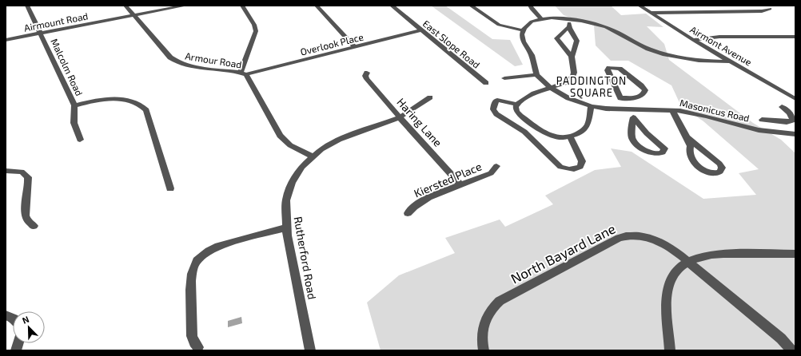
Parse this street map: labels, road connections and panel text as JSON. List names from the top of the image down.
{
  "streets": {
    "street": [
      "Airmount Road",
      "Overlook Place",
      "East Slope Road",
      "Airmont Avenue",
      "Armour Road",
      "Malcolm Road",
      "Masonicus Road",
      "Haring Lane",
      "Kiersted Place",
      "North Bayard Lane",
      "Rutherford Road"
    ]
  },
  "crossings": [
    ["Airmount Road", "Armour Road"],
    ["Airmount Road", "Malcolm Road"],
    ["Overlook Place", "East Slope Road"],
    ["Overlook Place", "Armour Road"],
    ["Haring Lane", "Kiersted Place"],
    ["Haring Lane", "Rutherford Road"]
  ],
  "districts": ["PADDINGTON SQUARE"],
  "north": "top left"
}
